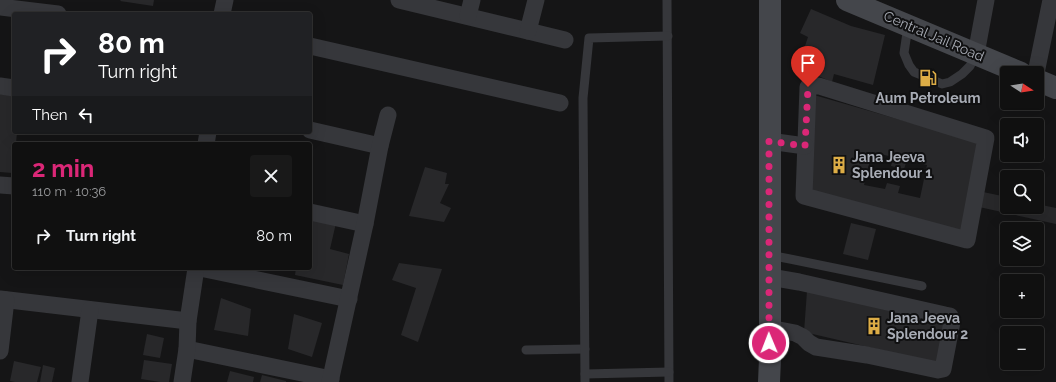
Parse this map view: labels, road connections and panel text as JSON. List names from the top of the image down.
{
  "streets": {
    "street": ["Central Jail Road"]
  },
  "places": {
    "fuel station": ["Aum Petroleum"],
    "building": ["Jana Jeeva Splendour 1", "Jana Jeeva Splendour 2"]
  },
  "north": "right",
  "page": {
    "turn": ["80 m", "Turn right"],
    "map_buttons": ["+", "−"],
    "then": "Then",
    "heading": ["2 min", "110 m · 10:36"],
    "list": [
      {
        "name": "Turn right",
        "value": "80 m"
      }
    ]
  }
}
